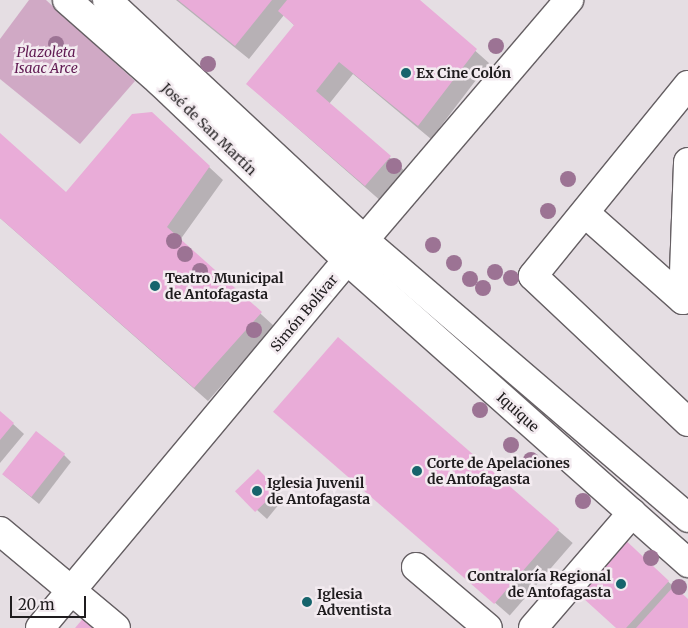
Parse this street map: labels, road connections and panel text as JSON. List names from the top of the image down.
{
  "streets": {
    "street": ["José de San Martín", "Simón Bolívar", "Iquique"]
  },
  "crossings": [
    ["José de San Martín", "Simón Bolívar"],
    ["José de San Martín", "Iquique"],
    ["Simón Bolívar", "Iquique"]
  ],
  "parks": ["Plazoleta Isaac Arce"],
  "places": [
    "Ex Cine Colón",
    "Teatro Municipal de Antofagasta",
    "Corte de Apelaciones de Antofagasta",
    "Iglesia Juvenil de Antofagasta",
    "Contraloría Regional de Antofagasta",
    "Iglesia Adventista"
  ],
  "scale_bar": "20 m"
}
